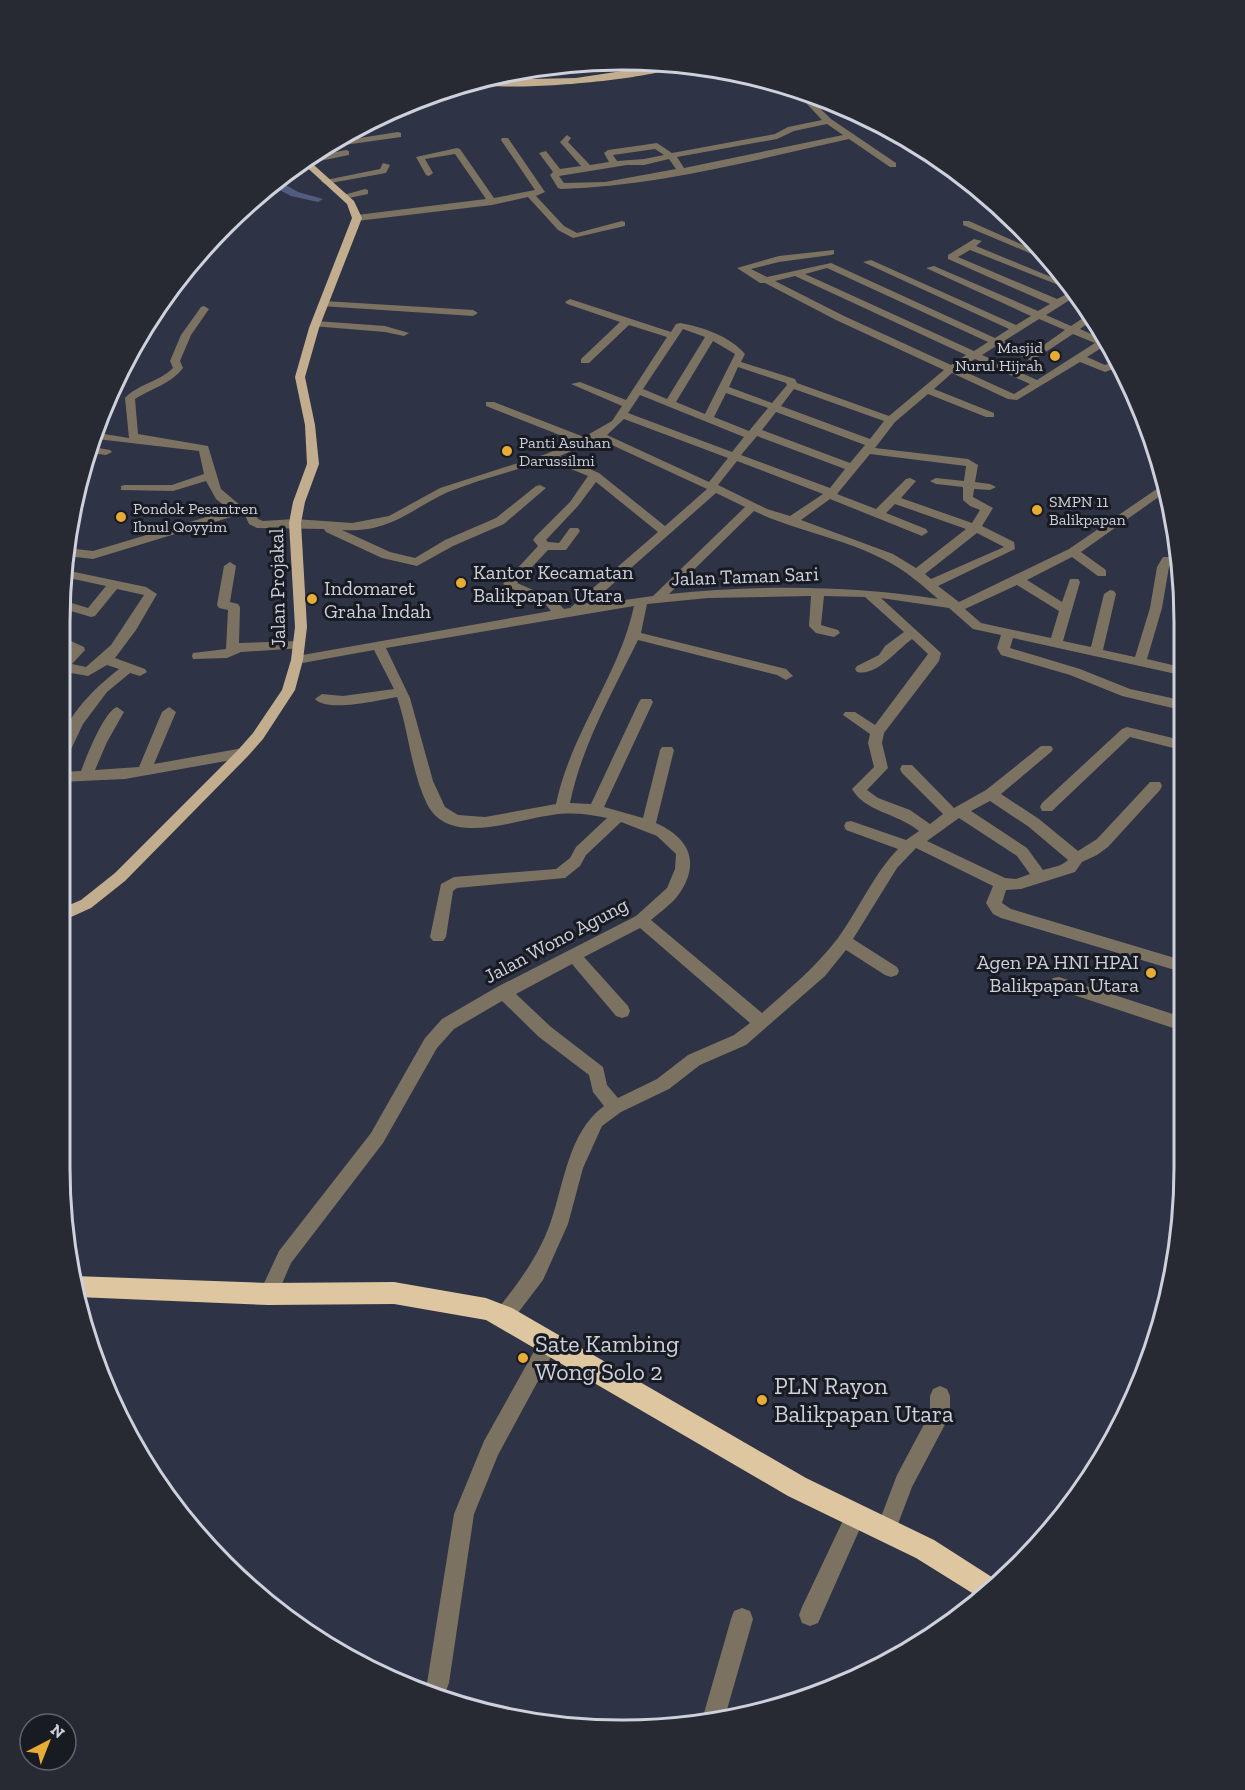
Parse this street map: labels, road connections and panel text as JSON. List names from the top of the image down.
{
  "streets": {
    "main road": ["Jalan Projakal"],
    "street": ["Jalan Taman Sari", "Jalan Wono Agung"]
  },
  "crossings": [
    ["Jalan Taman Sari", "Jalan Projakal"],
    ["Jalan Taman Sari", "Jalan Wono Agung"]
  ],
  "places": [
    "Masjid Nurul Hijrah",
    "Panti Asuhan Darussilmi",
    "SMPN 11 Balikpapan",
    "Pondok Pesantren Ibnul Qoyyim",
    "Kantor Kecamatan Balikpapan Utara",
    "Indomaret Graha Indah",
    "Agen PA HNI HPAI Balikpapan Utara",
    "Sate Kambing Wong Solo 2",
    "PLN Rayon Balikpapan Utara"
  ],
  "north": "top right"
}
